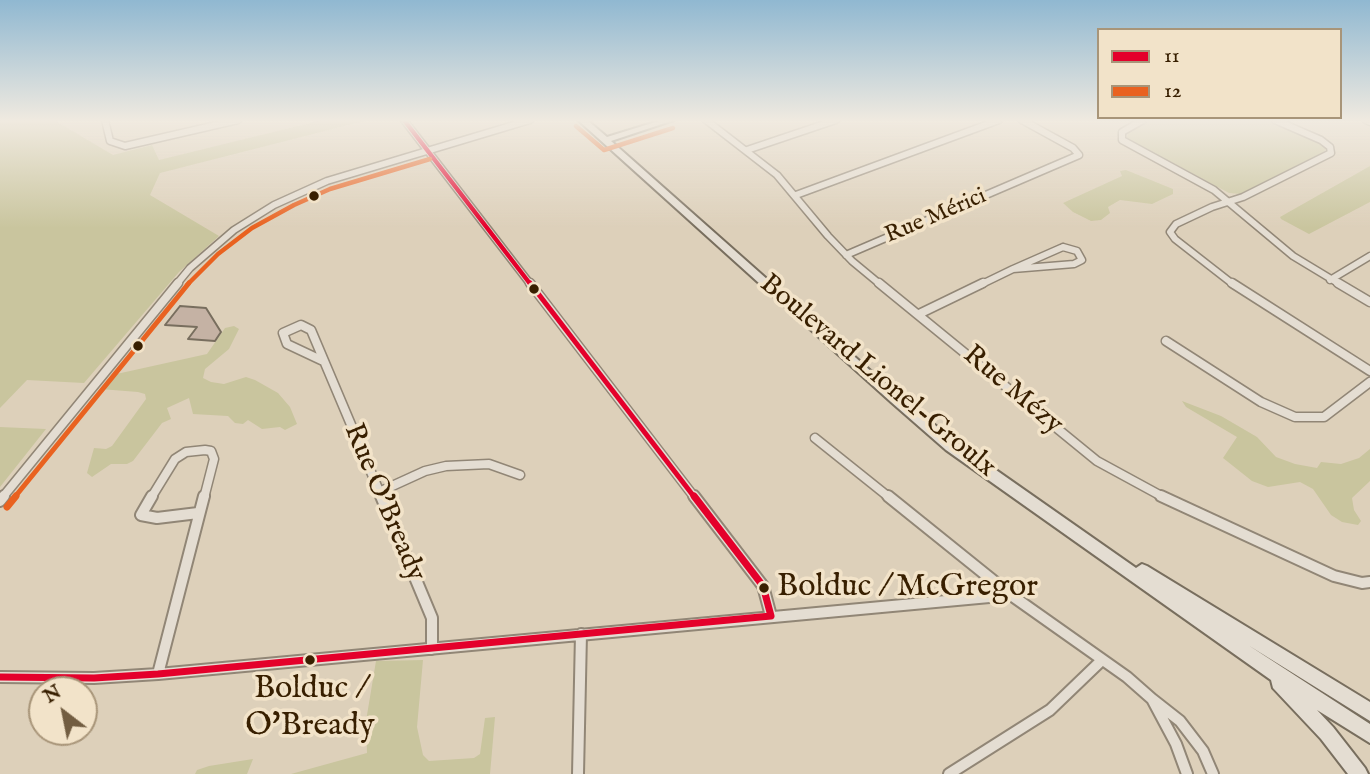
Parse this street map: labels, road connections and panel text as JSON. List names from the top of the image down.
{
  "streets": {
    "main road": ["Boulevard Lionel-Groulx"],
    "street": ["Rue Mérici", "Rue Mézy", "Rue O'Bready"]
  },
  "crossings": [
    ["Rue Mérici", "Rue Mézy"]
  ],
  "places": ["Bolduc / McGregor", "Bolduc / O'Bready"],
  "lines": ["transit line 11", "transit line 12"],
  "legend": ["11", "12"],
  "north": "top left"
}
